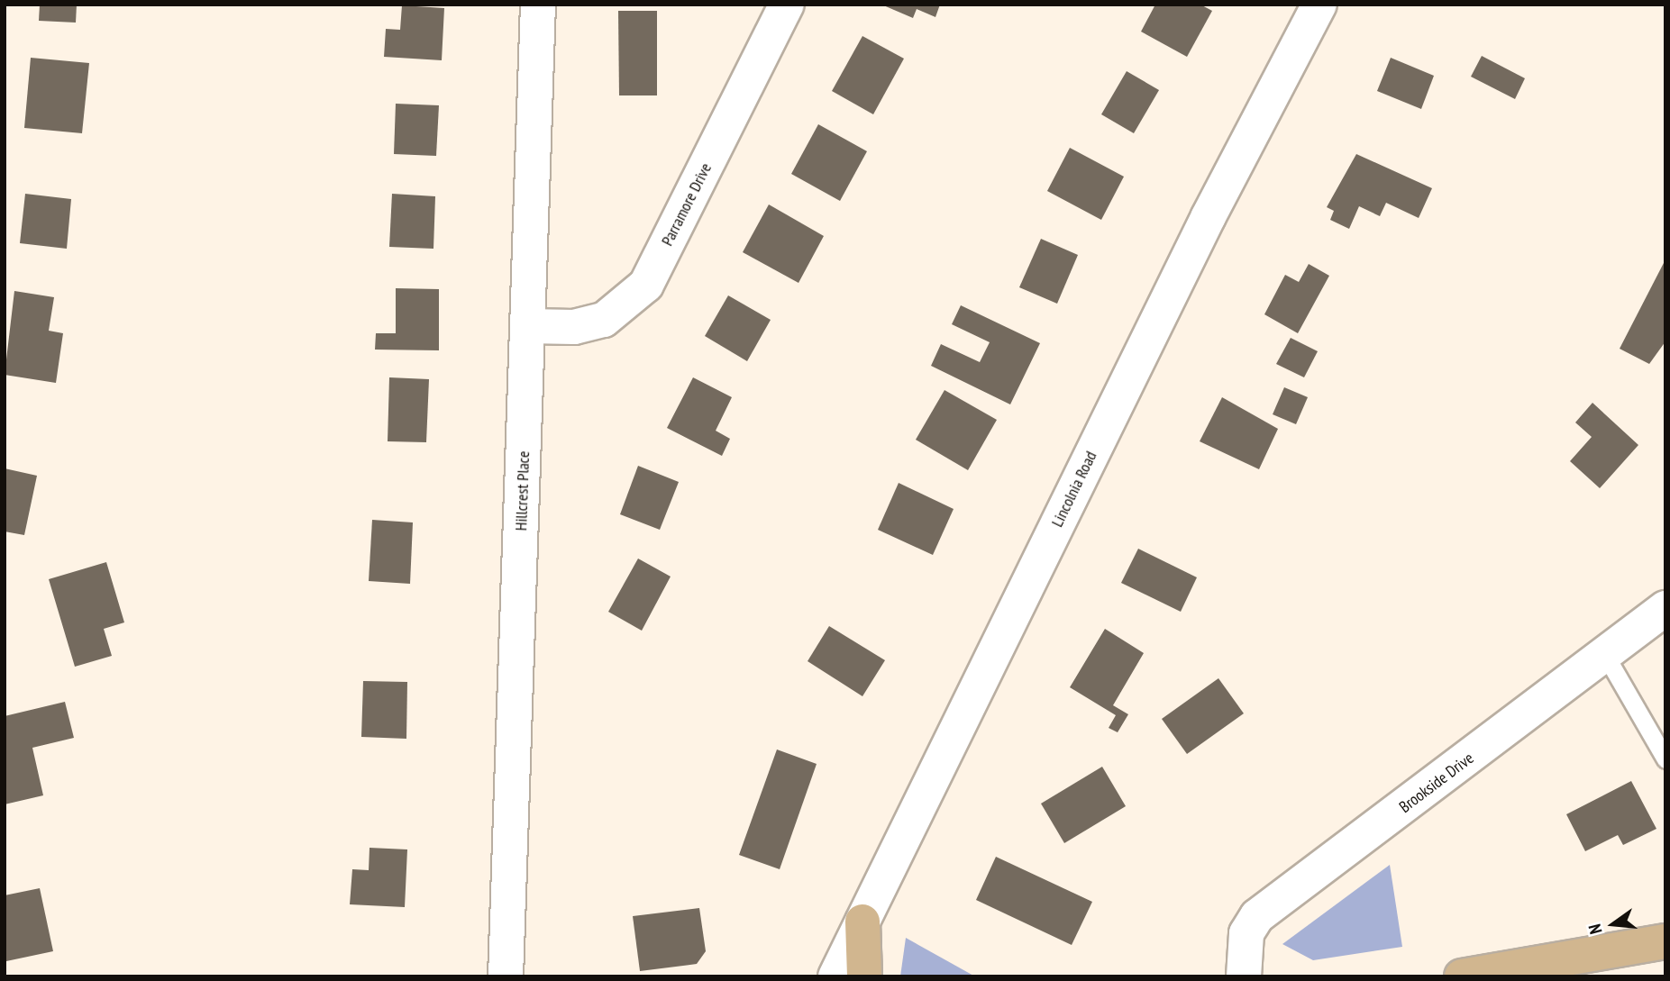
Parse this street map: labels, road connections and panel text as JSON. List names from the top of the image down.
{
  "streets": {
    "street": [
      "Parramore Drive",
      "Lincolnia Road",
      "Hillcrest Place",
      "Brookside Drive"
    ]
  },
  "crossings": [
    ["Parramore Drive", "Hillcrest Place"]
  ],
  "north": "left"
}
